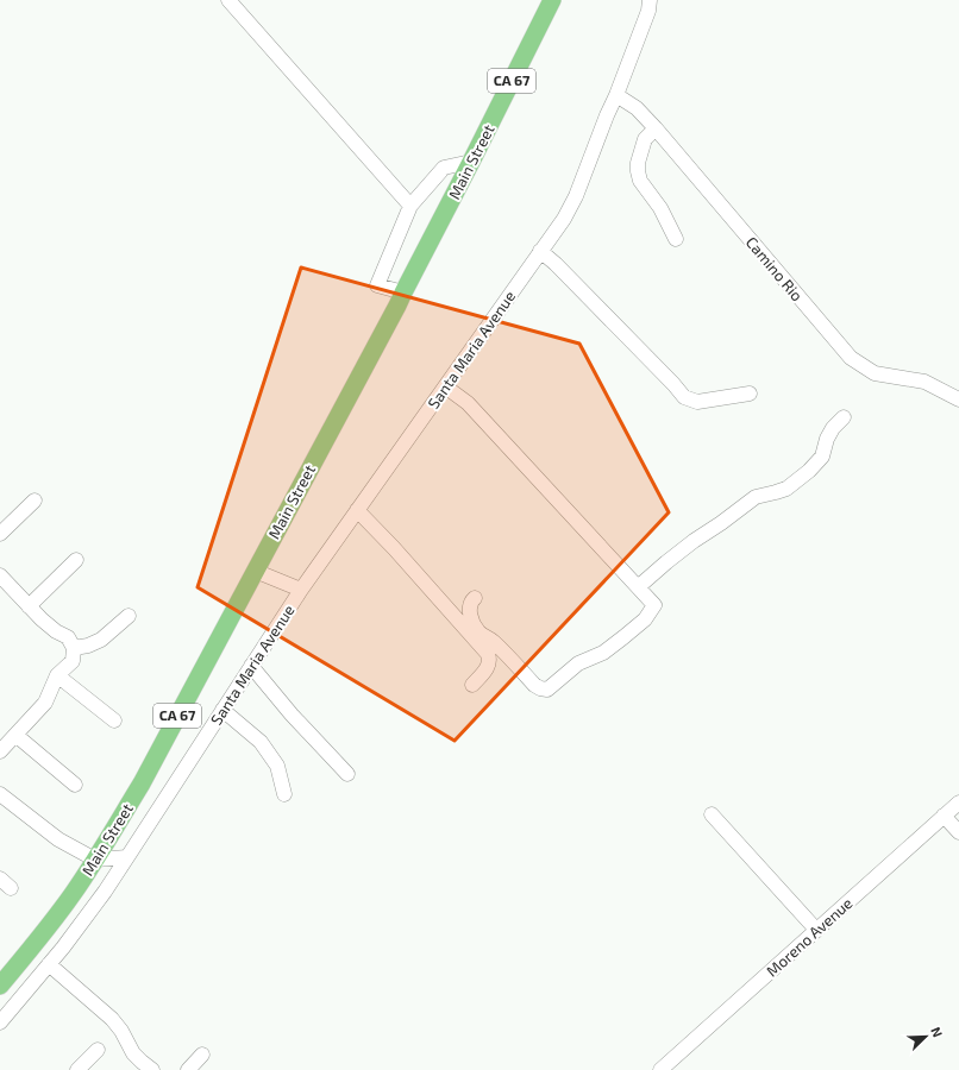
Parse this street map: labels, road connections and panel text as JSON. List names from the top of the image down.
{
  "streets": {
    "main road": ["CA 67", "Main Street"],
    "street": ["Camino Rio", "Santa Maria Avenue", "Moreno Avenue"]
  },
  "crossings": [
    ["Main Street", "Santa Maria Avenue"],
    ["Camino Rio", "Santa Maria Avenue"]
  ],
  "north": "top right"
}
